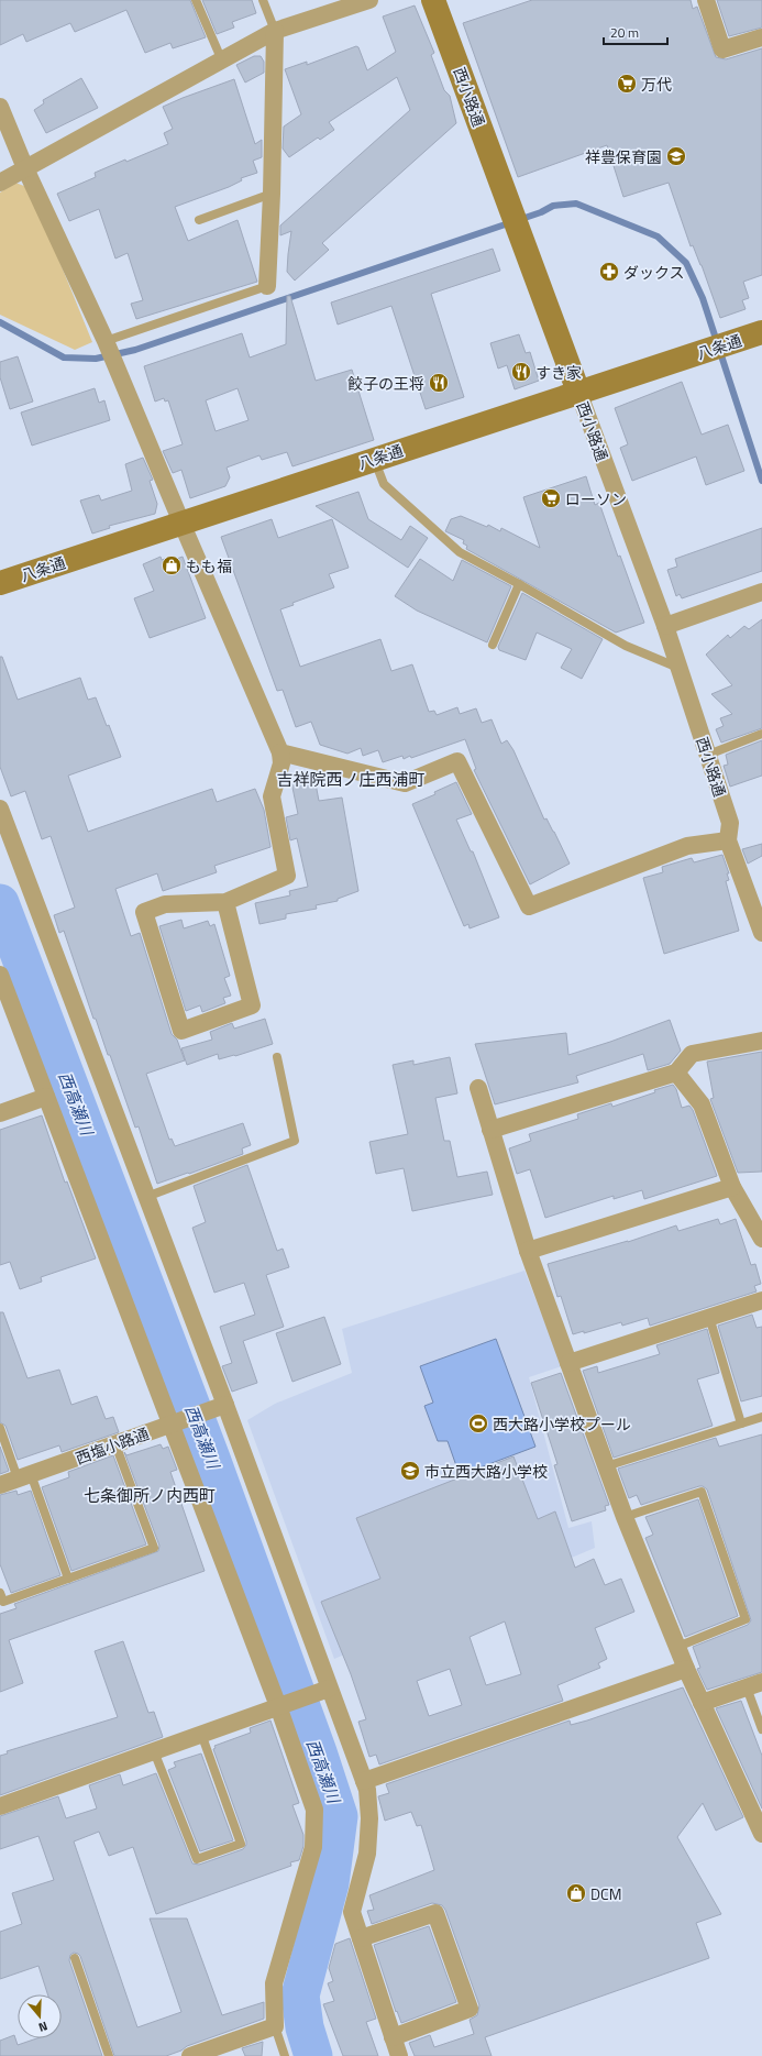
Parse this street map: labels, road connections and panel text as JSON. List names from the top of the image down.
{
  "streets": {
    "main road": ["西小路通", "八条通"],
    "street": ["西塩小路通"]
  },
  "crossings": [
    ["西小路通", "八条通"]
  ],
  "districts": ["吉祥院西ノ庄西浦町", "七条御所ノ内西町"],
  "water": ["西高瀬川"],
  "places": {
    "supermarket": ["万代", "ローソン"],
    "school or university": ["祥豊保育園", "市立西大路小学校"],
    "pharmacy": ["ダックス"],
    "restaurant": ["すき家", "餃子の王将"],
    "shop": ["もも福", "DCM"],
    "sports": ["西大路小学校プール"]
  },
  "scale_bar": "20 m",
  "north": "bottom"
}
